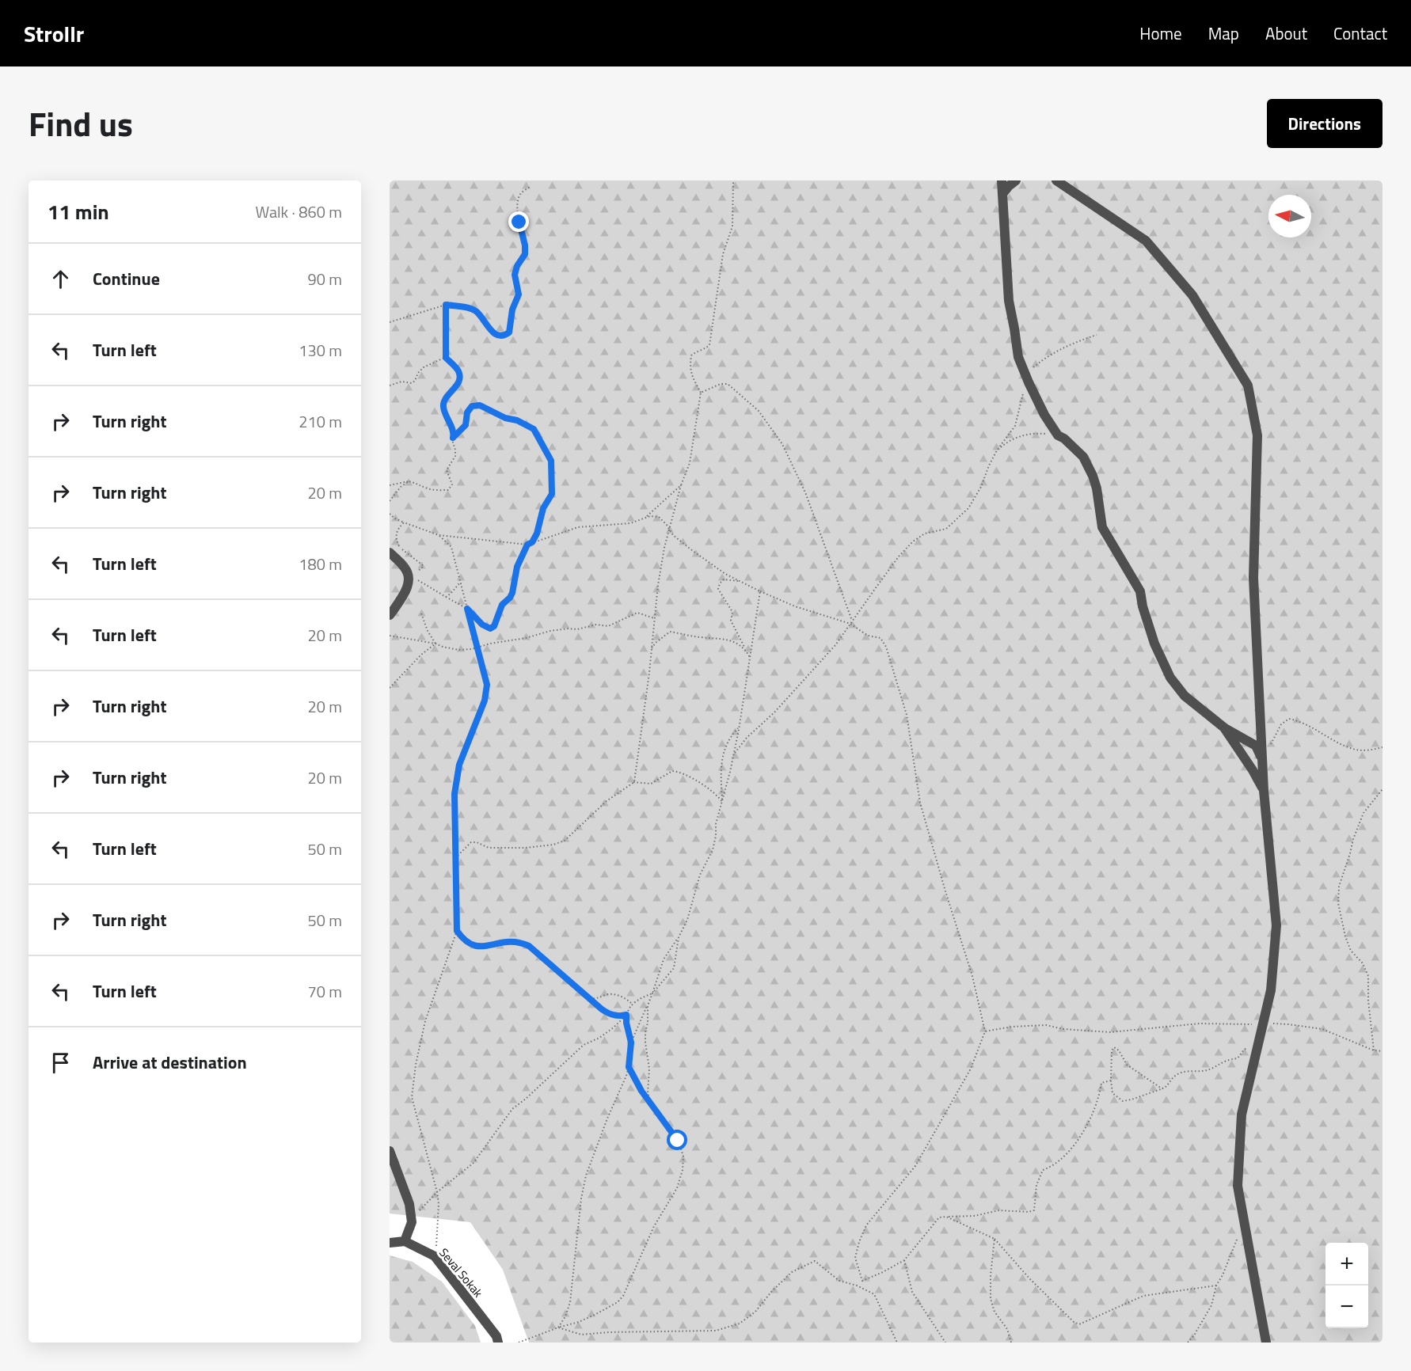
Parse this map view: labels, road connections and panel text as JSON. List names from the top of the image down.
{
  "streets": {
    "street": ["Seval Sokak"]
  },
  "north": "left",
  "page": {
    "header": "Strollr",
    "nav": [
      "Home",
      "Map",
      "About",
      "Contact"
    ],
    "title": "Find us",
    "buttons": "Directions",
    "heading": ["11 min", "Walk · 860 m"],
    "list": [
      ["Continue", "90 m"],
      ["Turn left", "130 m"],
      ["Turn right", "210 m"],
      ["Turn right", "20 m"],
      ["Turn left", "180 m"],
      ["Turn left", "20 m"],
      ["Turn right", "20 m"],
      ["Turn right", "20 m"],
      ["Turn left", "50 m"],
      ["Turn right", "50 m"],
      ["Turn left", "70 m"],
      "Arrive at destination"
    ],
    "map_buttons": ["+", "−"]
  }
}
